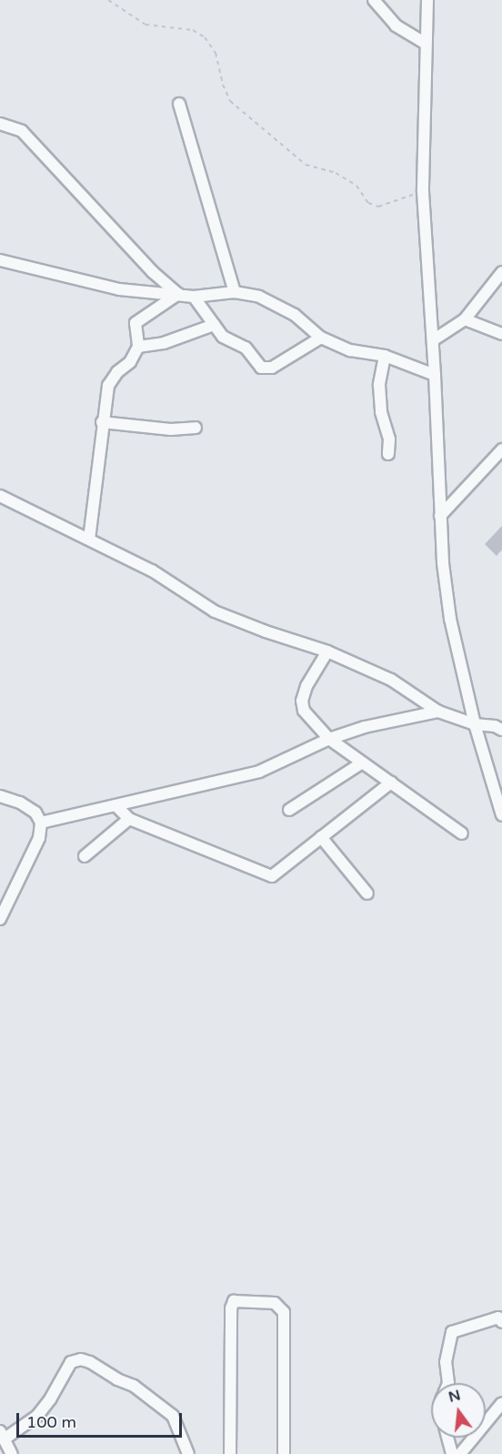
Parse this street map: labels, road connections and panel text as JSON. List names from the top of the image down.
{
  "scale_bar": "100 m",
  "north": "top"
}
